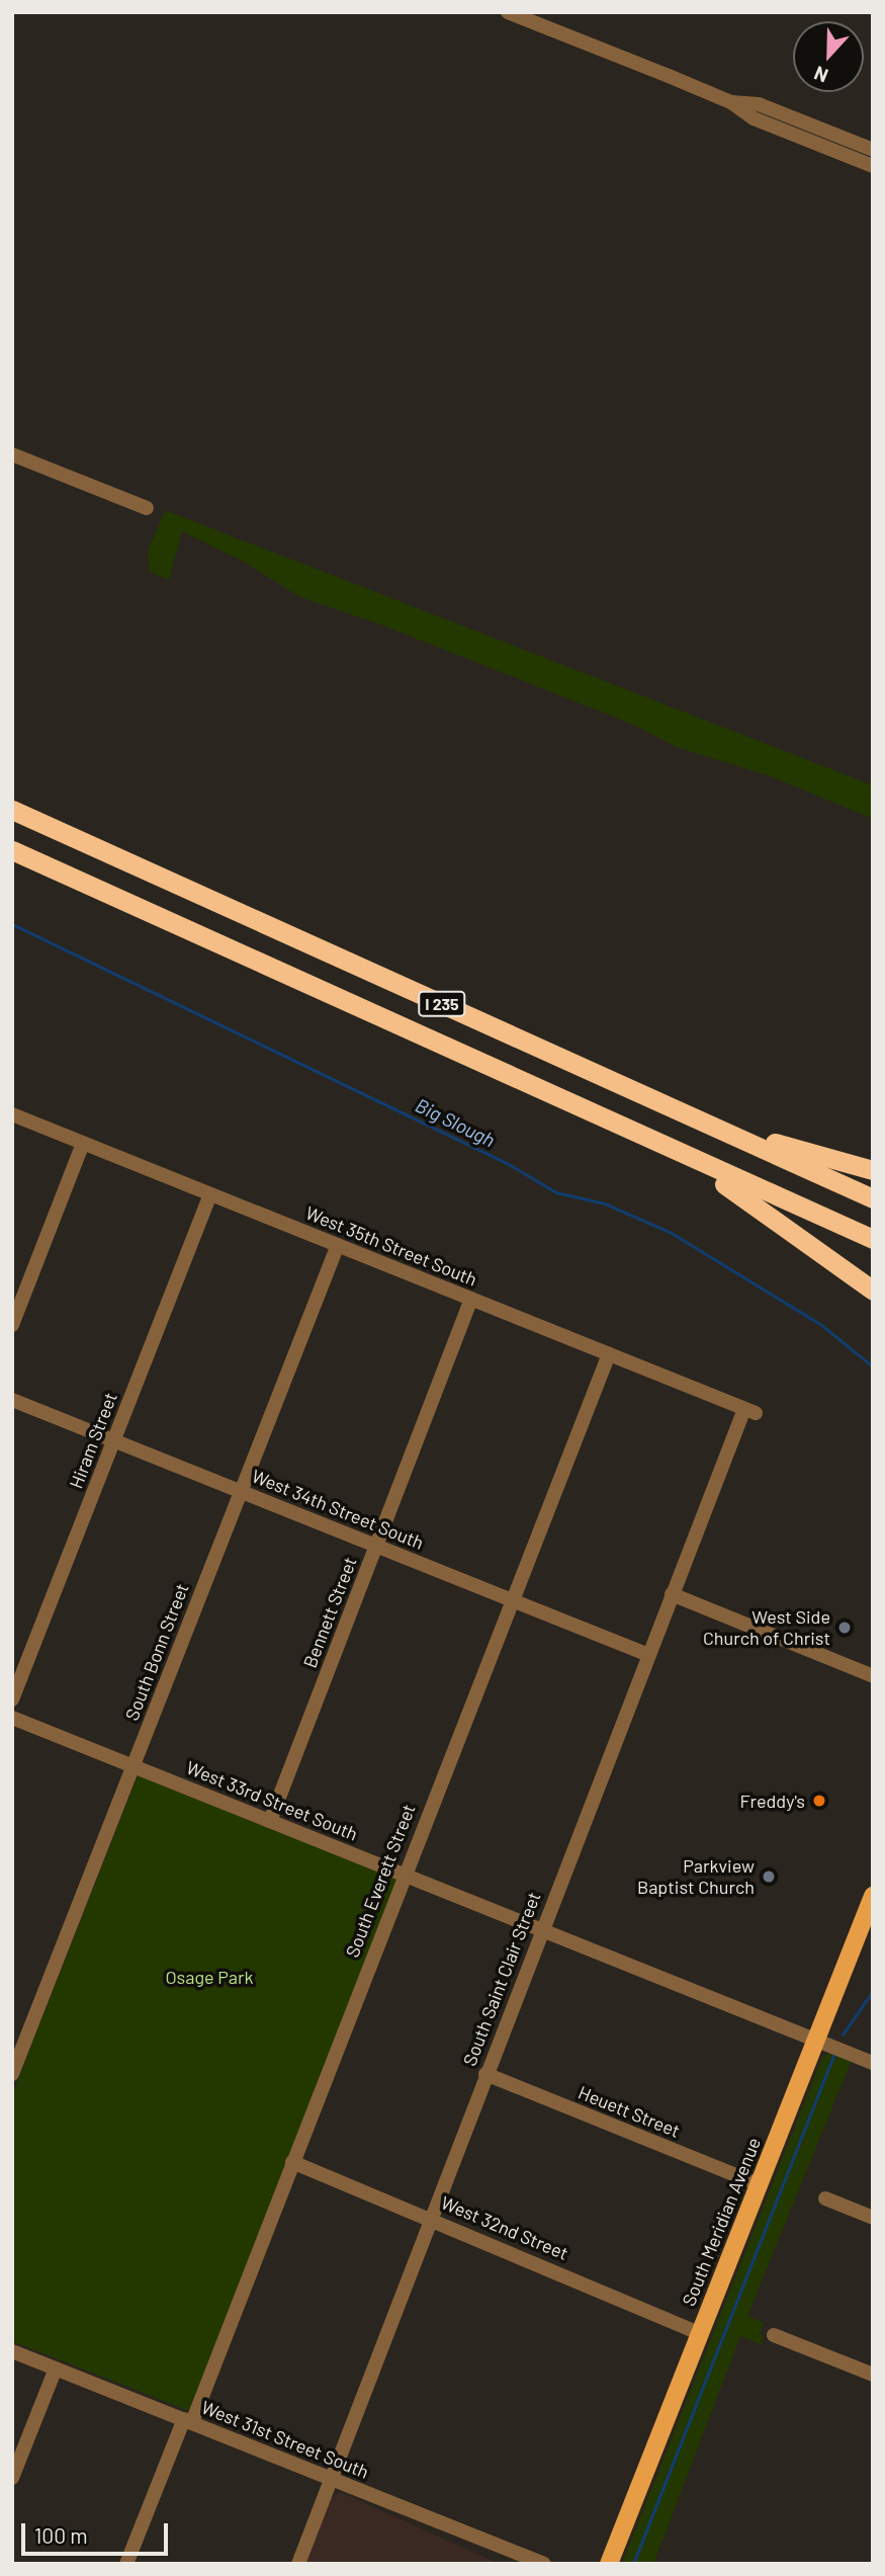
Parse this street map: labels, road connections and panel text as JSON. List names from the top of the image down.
{
  "streets": {
    "highway": ["I 235"],
    "main road": ["South Meridian Avenue"],
    "street": [
      "West 35th Street South",
      "Hiram Street",
      "West 34th Street South",
      "Bennett Street",
      "South Bonn Street",
      "West 33rd Street South",
      "South Everett Street",
      "South Saint Clair Street",
      "Heuett Street",
      "West 32nd Street",
      "West 31st Street South"
    ]
  },
  "crossings": [
    ["West 35th Street South", "Hiram Street"],
    ["West 35th Street South", "Bennett Street"],
    ["West 35th Street South", "South Bonn Street"],
    ["West 35th Street South", "South Everett Street"],
    ["West 35th Street South", "South Saint Clair Street"],
    ["Hiram Street", "West 34th Street South"],
    ["West 34th Street South", "Bennett Street"],
    ["West 34th Street South", "South Bonn Street"],
    ["West 34th Street South", "South Everett Street"],
    ["West 34th Street South", "South Saint Clair Street"],
    ["Bennett Street", "West 33rd Street South"],
    ["South Bonn Street", "West 33rd Street South"],
    ["West 33rd Street South", "South Everett Street"],
    ["West 33rd Street South", "South Saint Clair Street"],
    ["West 33rd Street South", "South Meridian Avenue"],
    ["South Everett Street", "West 32nd Street"],
    ["South Everett Street", "West 31st Street South"],
    ["South Saint Clair Street", "Heuett Street"],
    ["South Saint Clair Street", "West 32nd Street"],
    ["South Saint Clair Street", "West 31st Street South"],
    ["Heuett Street", "South Meridian Avenue"],
    ["South Meridian Avenue", "West 32nd Street"]
  ],
  "water": ["Big Slough"],
  "parks": ["Osage Park"],
  "places": ["West Side Church of Christ", "Freddy's", "Parkview Baptist Church"],
  "scale_bar": "100 m",
  "north": "bottom"
}
